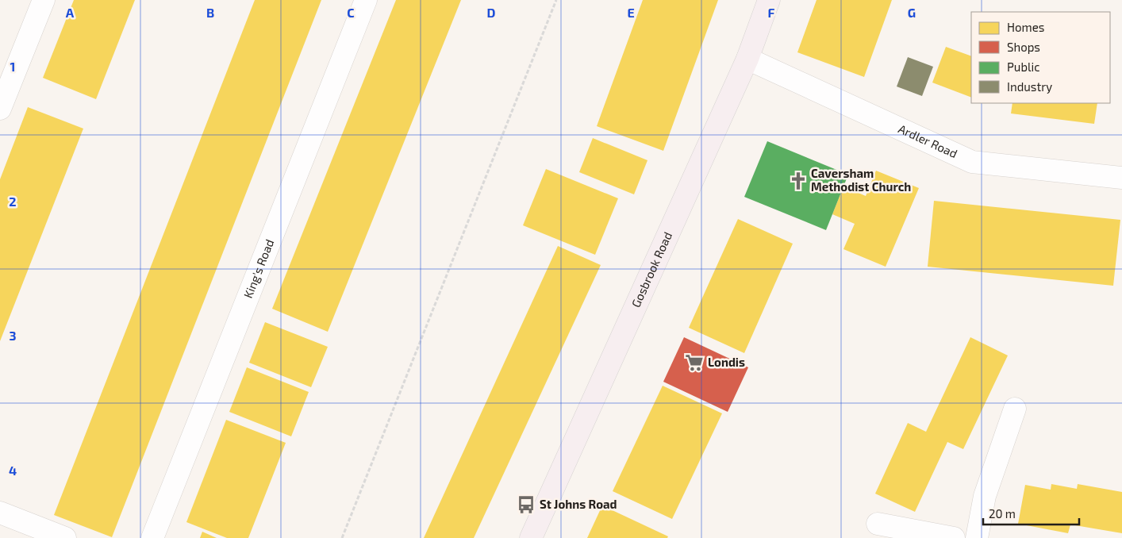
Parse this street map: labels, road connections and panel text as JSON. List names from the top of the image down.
{
  "streets": {
    "main road": ["Gosbrook Road"],
    "street": ["Ardler Road", "King's Road"]
  },
  "crossings": [
    ["Ardler Road", "Gosbrook Road"]
  ],
  "places": {
    "church": ["Caversham Methodist Church"],
    "supermarket": ["Londis"],
    "bus stop": ["St Johns Road"]
  },
  "legend": [
    "Homes",
    "Shops",
    "Public",
    "Industry"
  ],
  "scale_bar": "20 m",
  "grid": {
    "columns": [
      "A",
      "B",
      "C",
      "D",
      "E",
      "F",
      "G"
    ],
    "rows": [
      "1",
      "2",
      "3",
      "4"
    ]
  }
}
